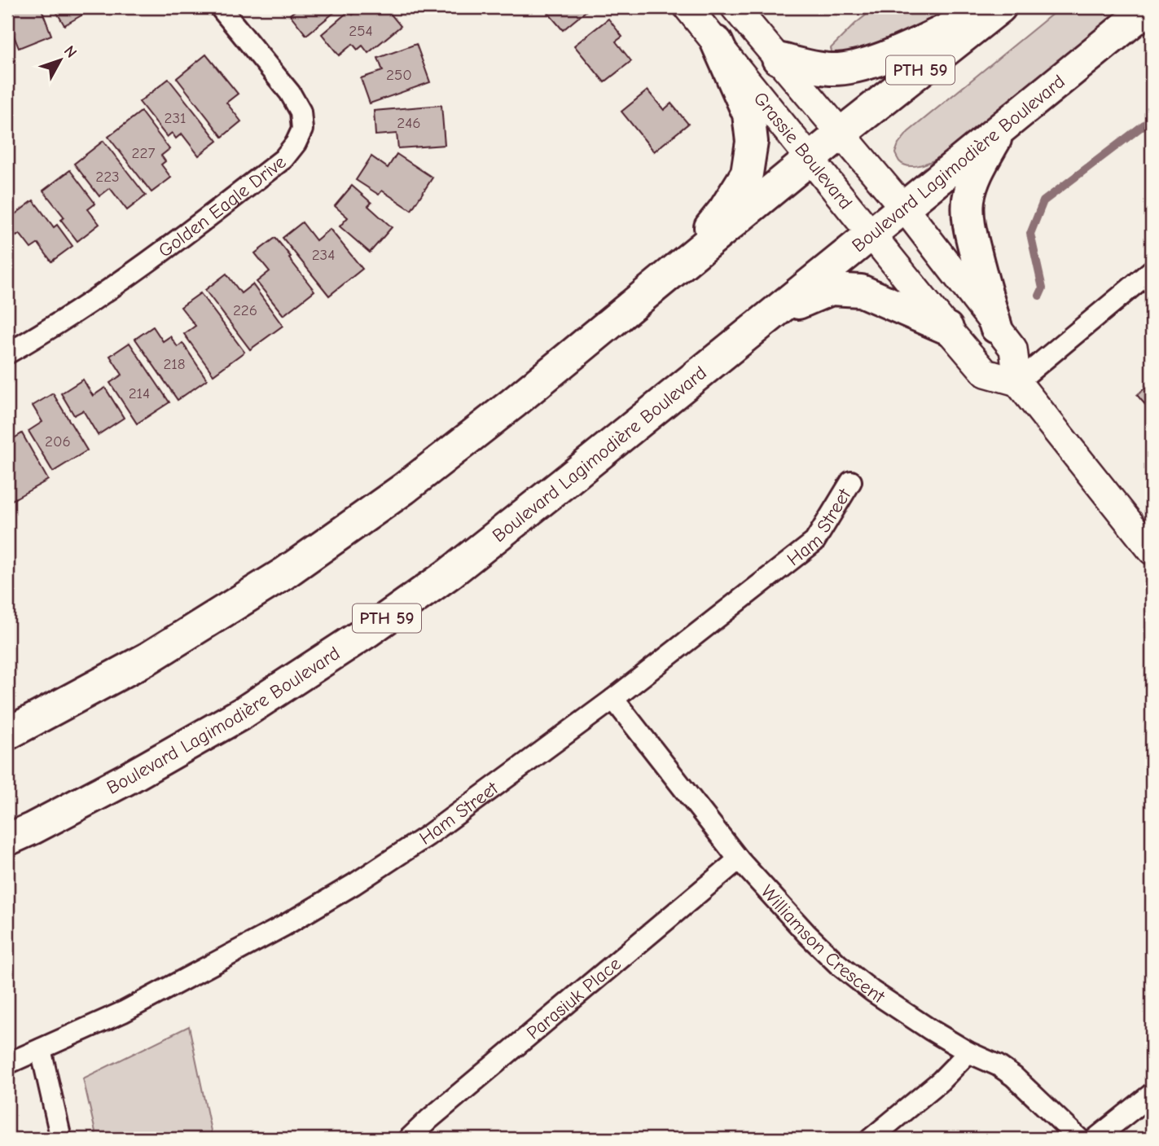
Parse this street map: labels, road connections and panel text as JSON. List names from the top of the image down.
{
  "streets": {
    "main road": ["PTH 59", "Grassie Boulevard", "Boulevard Lagimodière Boulevard"],
    "street": [
      "Golden Eagle Drive",
      "Ham Street",
      "Williamson Crescent",
      "Parasiuk Place"
    ]
  },
  "crossings": [
    ["PTH 59", "Grassie Boulevard"],
    ["Grassie Boulevard", "Boulevard Lagimodière Boulevard"],
    ["Ham Street", "Williamson Crescent"],
    ["Williamson Crescent", "Parasiuk Place"]
  ],
  "house_numbers": [
    "254",
    "250",
    "231",
    "246",
    "227",
    "223",
    "234",
    "226",
    "218",
    "214",
    "206"
  ],
  "north": "top right"
}
